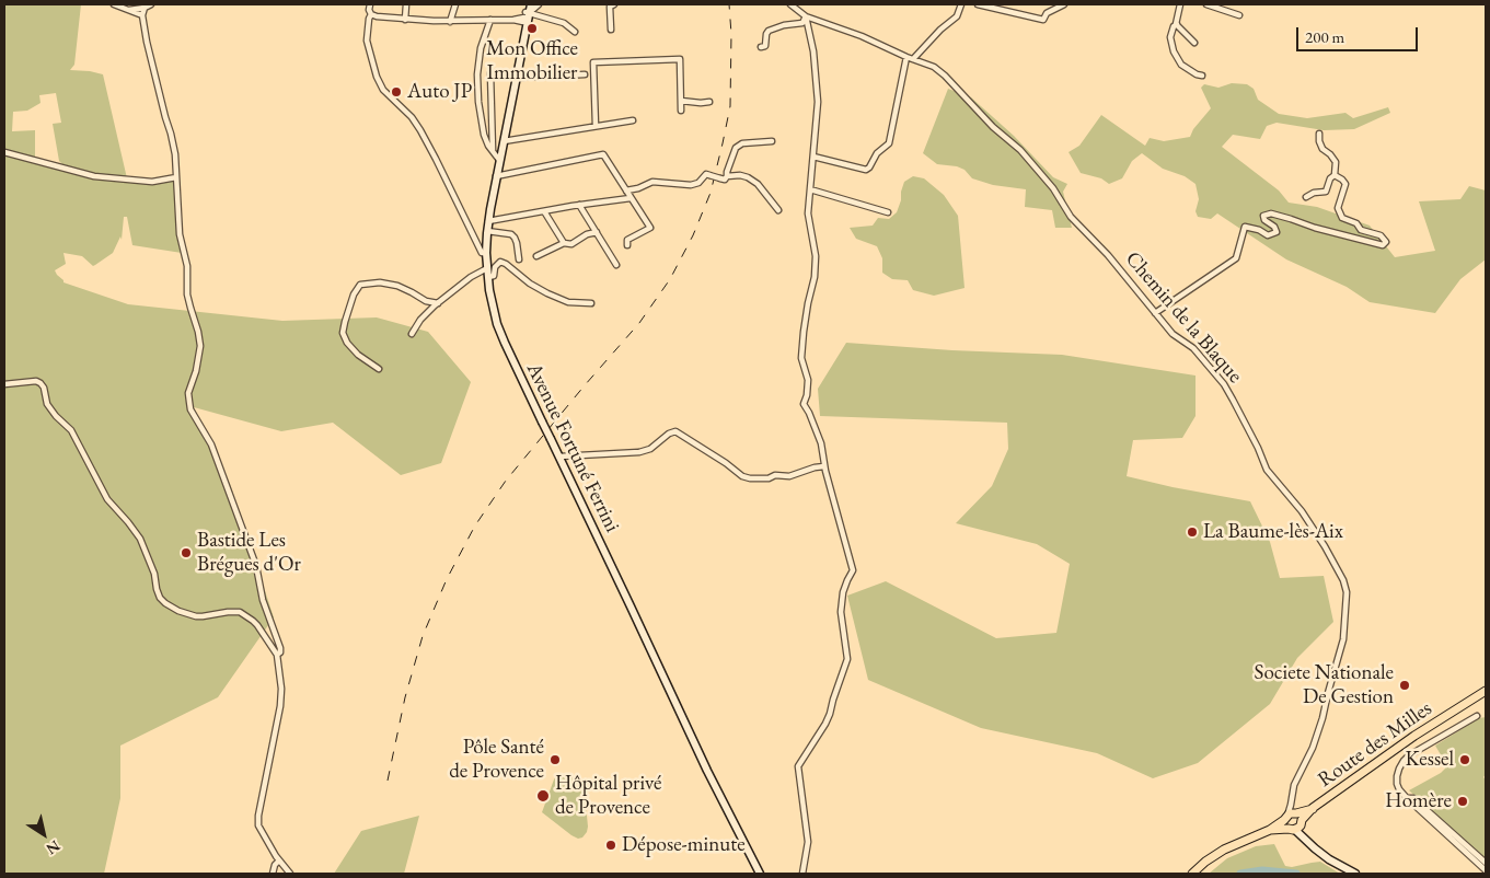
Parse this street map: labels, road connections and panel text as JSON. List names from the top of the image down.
{
  "streets": {
    "main road": ["Avenue Fortuné Ferrini", "Route des Milles"],
    "street": ["Chemin de la Blaque"]
  },
  "places": [
    "Mon Office Immobilier",
    "Auto JP",
    "La Baume-lès-Aix",
    "Bastide Les Brégues d'Or",
    "Societe Nationale De Gestion",
    "Pôle Santé de Provence",
    "Kessel",
    "Hôpital privé de Provence",
    "Homère",
    "Dépose-minute"
  ],
  "scale_bar": "200 m",
  "north": "bottom right"
}
